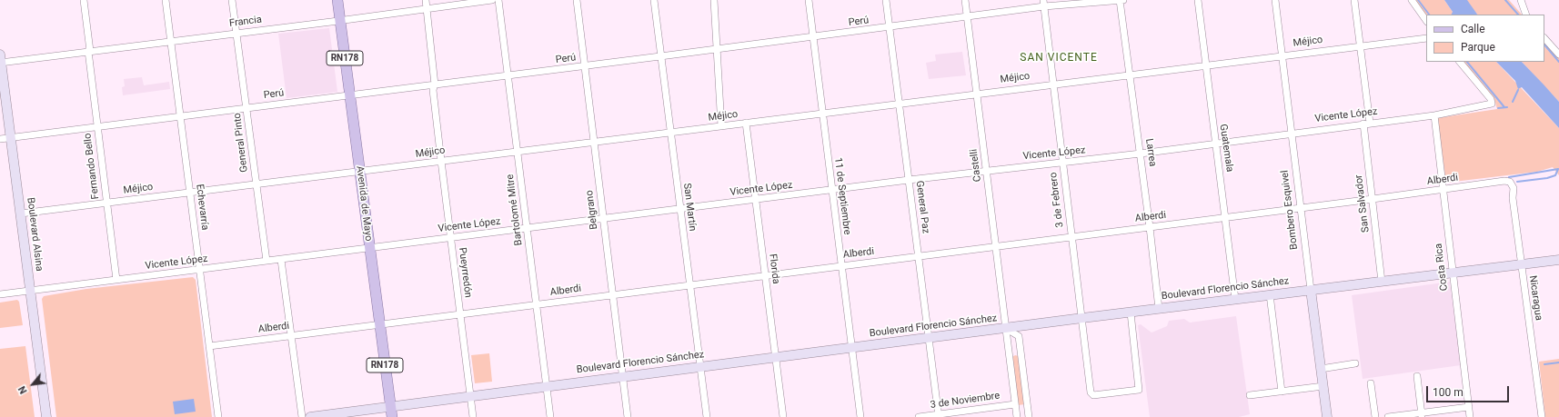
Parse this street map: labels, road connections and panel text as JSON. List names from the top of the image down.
{
  "streets": {
    "main road": [
      "RN178",
      "Avenida de Mayo",
      "Bombero Esquivel",
      "Boulevard Alsina",
      "Boulevard Florencio Sánchez"
    ],
    "street": [
      "Francia",
      "Perú",
      "Méjico",
      "Vicente López",
      "General Pinto",
      "Guatemala",
      "Larrea",
      "Castelli",
      "Fernando Bello",
      "Alberdi",
      "11 de Septiembre",
      "3 de Febrero",
      "San Salvador",
      "Echevarría",
      "San Martín",
      "General Paz",
      "Bartolomé Mitre",
      "Belgrano",
      "Costa Rica",
      "Florida",
      "Pueyrredón",
      "Nicaragua",
      "3 de Noviembre"
    ]
  },
  "crossings": [
    ["Francia", "General Pinto"],
    ["Francia", "Fernando Bello"],
    ["Francia", "Avenida de Mayo"],
    ["Francia", "Echevarría"],
    ["Francia", "Boulevard Alsina"],
    ["Francia", "Pueyrredón"],
    ["Perú", "General Pinto"],
    ["Perú", "Larrea"],
    ["Perú", "Castelli"],
    ["Perú", "Fernando Bello"],
    ["Perú", "11 de Septiembre"],
    ["Perú", "3 de Febrero"],
    ["Perú", "Avenida de Mayo"],
    ["Perú", "Echevarría"],
    ["Perú", "San Martín"],
    ["Perú", "General Paz"],
    ["Perú", "Bartolomé Mitre"],
    ["Perú", "Belgrano"],
    ["Perú", "Boulevard Alsina"],
    ["Perú", "Pueyrredón"],
    ["Méjico", "General Pinto"],
    ["Méjico", "Guatemala"],
    ["Méjico", "Larrea"],
    ["Méjico", "Castelli"],
    ["Méjico", "Fernando Bello"],
    ["Méjico", "11 de Septiembre"],
    ["Méjico", "3 de Febrero"],
    ["Méjico", "Avenida de Mayo"],
    ["Méjico", "San Salvador"],
    ["Méjico", "Echevarría"],
    ["Méjico", "San Martín"],
    ["Méjico", "General Paz"],
    ["Méjico", "Bartolomé Mitre"],
    ["Méjico", "Belgrano"],
    ["Méjico", "Bombero Esquivel"],
    ["Méjico", "Boulevard Alsina"],
    ["Méjico", "Florida"],
    ["Méjico", "Pueyrredón"],
    ["Vicente López", "General Pinto"],
    ["Vicente López", "Guatemala"],
    ["Vicente López", "Larrea"],
    ["Vicente López", "Castelli"],
    ["Vicente López", "Fernando Bello"],
    ["Vicente López", "11 de Septiembre"],
    ["Vicente López", "3 de Febrero"],
    ["Vicente López", "Avenida de Mayo"],
    ["Vicente López", "San Salvador"],
    ["Vicente López", "Echevarría"],
    ["Vicente López", "San Martín"],
    ["Vicente López", "General Paz"],
    ["Vicente López", "Bartolomé Mitre"],
    ["Vicente López", "Belgrano"],
    ["Vicente López", "Bombero Esquivel"],
    ["Vicente López", "Boulevard Alsina"],
    ["Vicente López", "Costa Rica"],
    ["Vicente López", "Florida"],
    ["Vicente López", "Pueyrredón"],
    ["Guatemala", "Alberdi"],
    ["Guatemala", "Boulevard Florencio Sánchez"],
    ["Larrea", "Alberdi"],
    ["Larrea", "Boulevard Florencio Sánchez"],
    ["Castelli", "Alberdi"],
    ["Castelli", "Boulevard Florencio Sánchez"],
    ["Castelli", "3 de Noviembre"],
    ["Alberdi", "11 de Septiembre"],
    ["Alberdi", "3 de Febrero"],
    ["Alberdi", "Avenida de Mayo"],
    ["Alberdi", "San Salvador"],
    ["Alberdi", "Echevarría"],
    ["Alberdi", "San Martín"],
    ["Alberdi", "General Paz"],
    ["Alberdi", "Bartolomé Mitre"],
    ["Alberdi", "Belgrano"],
    ["Alberdi", "Bombero Esquivel"],
    ["Alberdi", "Costa Rica"],
    ["Alberdi", "Florida"],
    ["Alberdi", "Pueyrredón"],
    ["Alberdi", "Nicaragua"],
    ["11 de Septiembre", "Boulevard Florencio Sánchez"],
    ["3 de Febrero", "Boulevard Florencio Sánchez"],
    ["Avenida de Mayo", "Boulevard Florencio Sánchez"],
    ["San Salvador", "Boulevard Florencio Sánchez"],
    ["San Martín", "Boulevard Florencio Sánchez"],
    ["General Paz", "Boulevard Florencio Sánchez"],
    ["General Paz", "3 de Noviembre"],
    ["Bartolomé Mitre", "Boulevard Florencio Sánchez"],
    ["Belgrano", "Boulevard Florencio Sánchez"],
    ["Bombero Esquivel", "Boulevard Florencio Sánchez"],
    ["Costa Rica", "Boulevard Florencio Sánchez"],
    ["Florida", "Boulevard Florencio Sánchez"],
    ["Pueyrredón", "Boulevard Florencio Sánchez"],
    ["Boulevard Florencio Sánchez", "Nicaragua"]
  ],
  "districts": ["SAN VICENTE"],
  "legend": ["Calle", "Parque"],
  "scale_bar": "100 m",
  "north": "bottom left"
}
